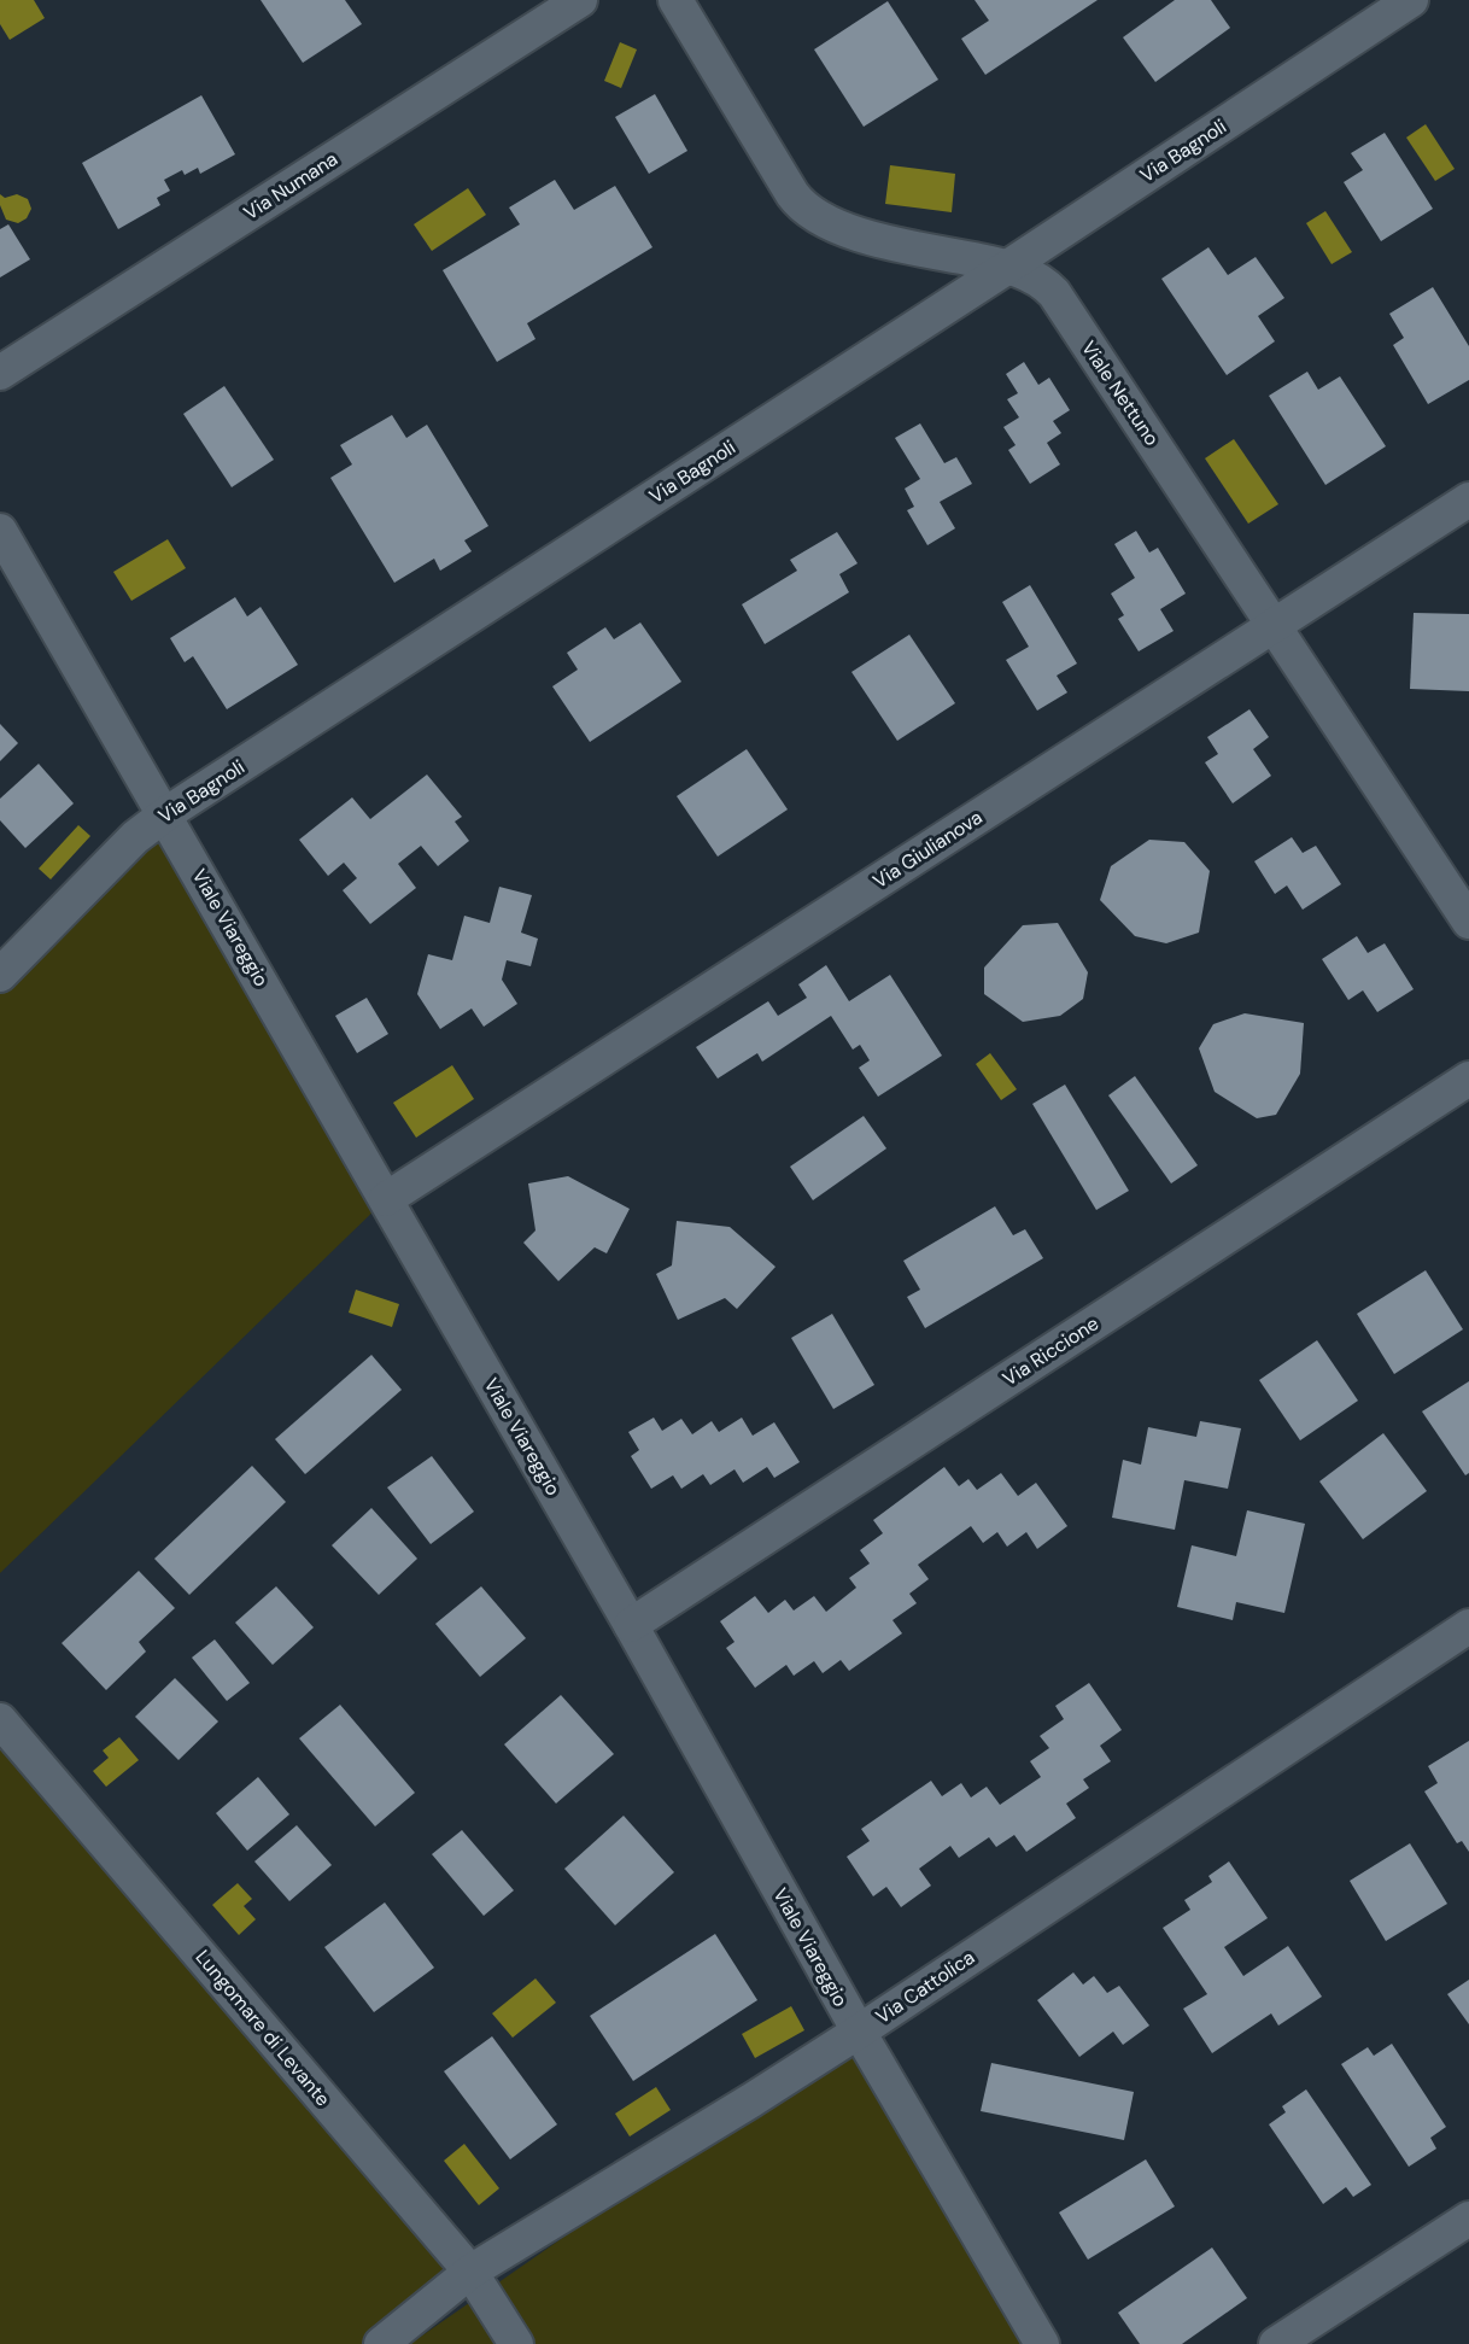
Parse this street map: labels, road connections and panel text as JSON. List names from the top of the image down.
{
  "streets": {
    "street": [
      "Via Bagnoli",
      "Via Numana",
      "Viale Nettuno",
      "Via Giulianova",
      "Viale Viareggio",
      "Via Riccione",
      "Via Cattolica",
      "Lungomare di Levante"
    ]
  },
  "crossings": [
    ["Via Bagnoli", "Viale Nettuno"],
    ["Via Bagnoli", "Viale Viareggio"],
    ["Viale Nettuno", "Via Giulianova"],
    ["Via Giulianova", "Viale Viareggio"],
    ["Viale Viareggio", "Via Riccione"],
    ["Viale Viareggio", "Via Cattolica"],
    ["Via Cattolica", "Lungomare di Levante"]
  ]
}
